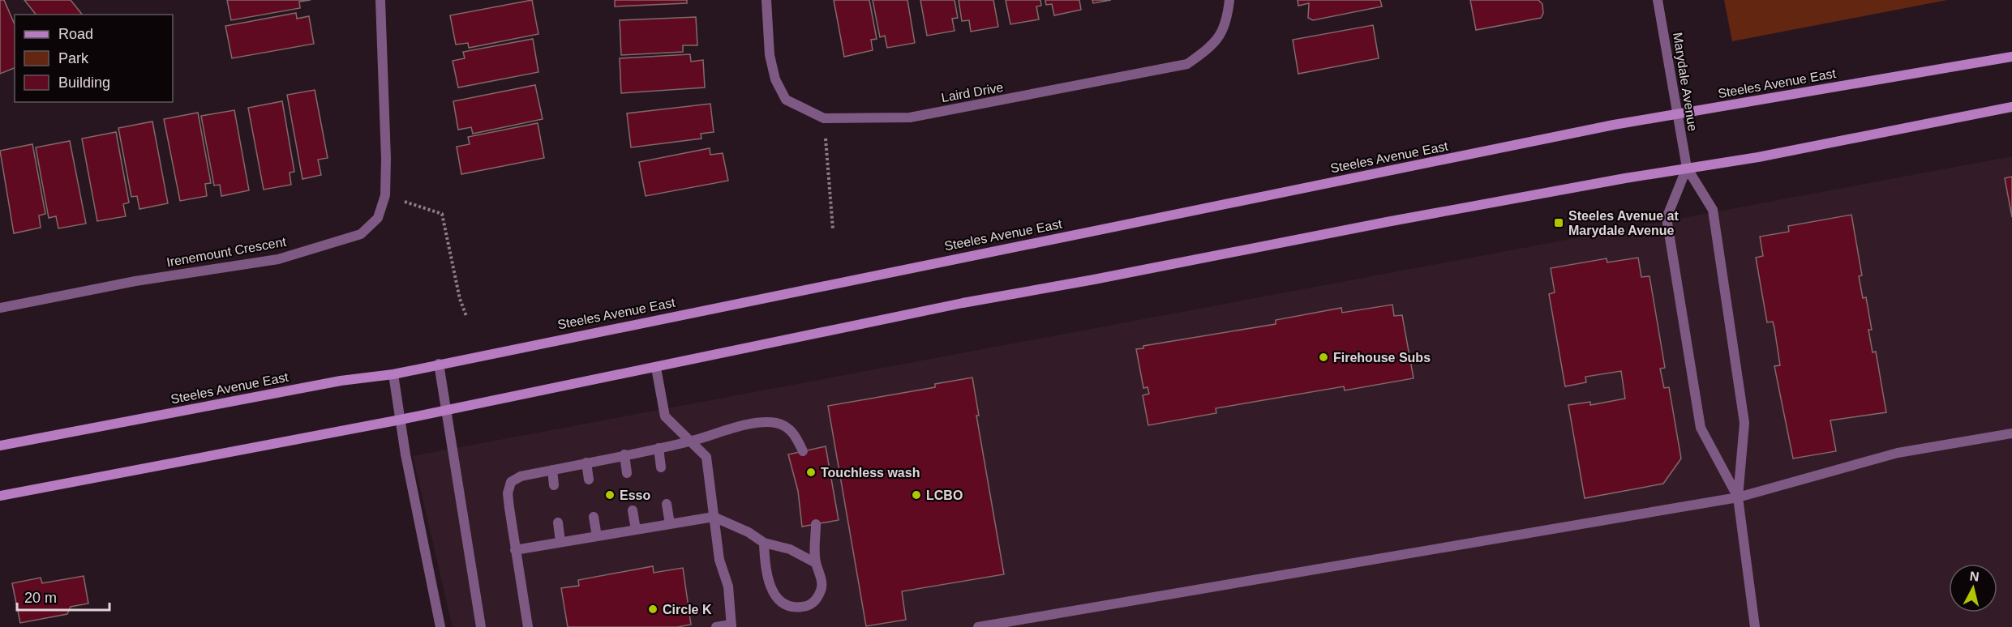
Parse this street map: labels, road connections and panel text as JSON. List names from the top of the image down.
{
  "streets": {
    "main road": ["Steeles Avenue East"],
    "street": ["Marydale Avenue", "Laird Drive", "Irenemount Crescent"]
  },
  "crossings": [
    ["Marydale Avenue", "Steeles Avenue East"]
  ],
  "places": {
    "transit": ["Steeles Avenue at Marydale Avenue"],
    "other": [
      "Firehouse Subs",
      "Touchless wash",
      "Esso",
      "LCBO",
      "Circle K"
    ]
  },
  "legend": ["Road", "Park", "Building"],
  "scale_bar": "20 m",
  "north": "top"
}
